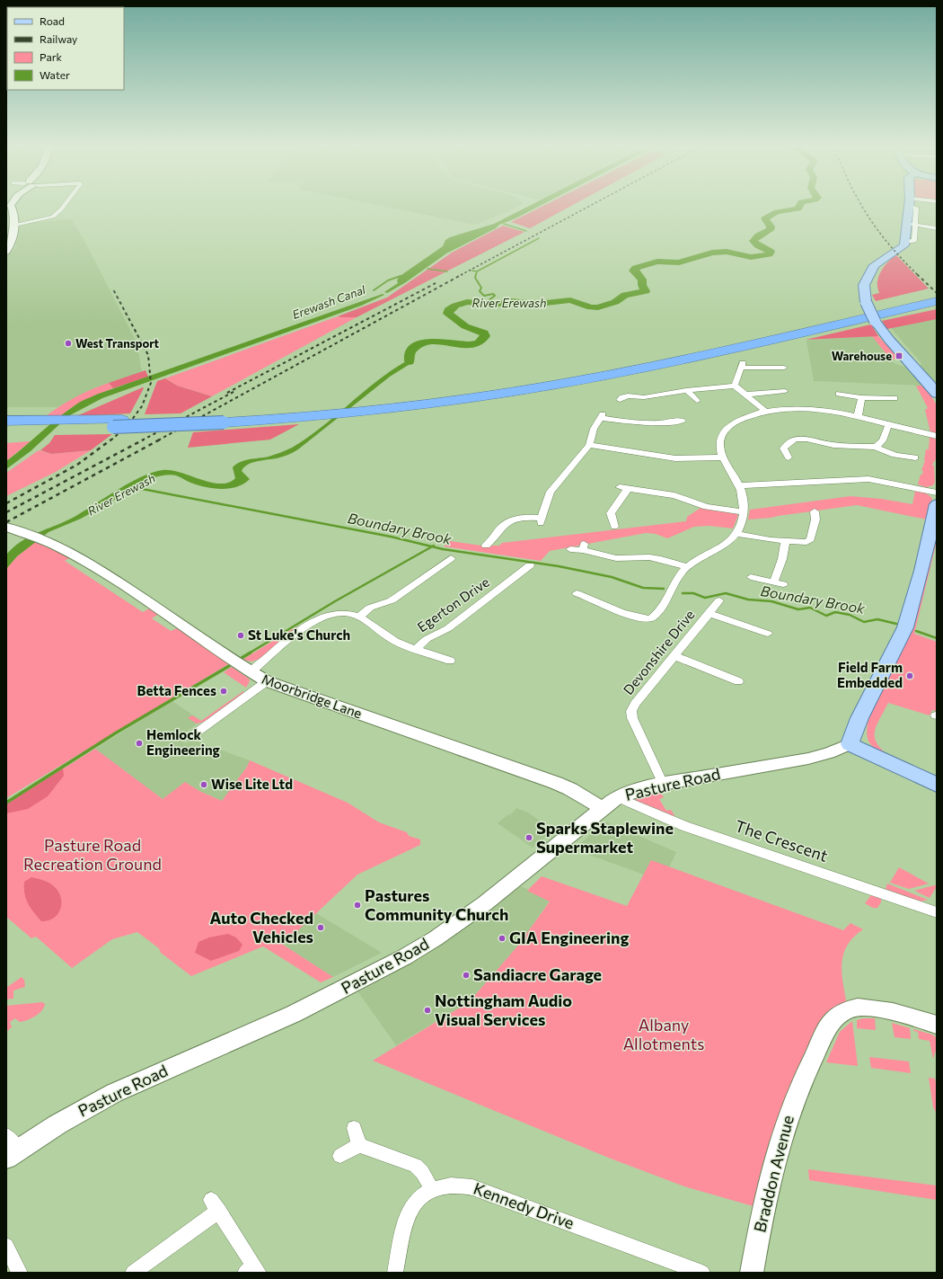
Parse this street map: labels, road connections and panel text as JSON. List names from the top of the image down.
{
  "streets": {
    "street": [
      "Egerton Drive",
      "Devonshire Drive",
      "Moorbridge Lane",
      "Pasture Road",
      "The Crescent",
      "Braddon Avenue",
      "Kennedy Drive"
    ]
  },
  "crossings": [
    ["Devonshire Drive", "Pasture Road"],
    ["Moorbridge Lane", "Pasture Road"],
    ["Pasture Road", "The Crescent"]
  ],
  "water": ["Erewash Canal", "River Erewash", "Boundary Brook"],
  "parks": ["Pasture Road Recreation Ground", "Albany Allotments"],
  "places": {
    "other": [
      "West Transport",
      "St Luke's Church",
      "Field Farm Embedded",
      "Betta Fences",
      "Hemlock Engineering",
      "Wise Lite Ltd",
      "Sparks Staplewine Supermarket",
      "Pastures Community Church",
      "Auto Checked Vehicles",
      "GIA Engineering",
      "Sandiacre Garage",
      "Nottingham Audio Visual Services"
    ],
    "transit": ["Warehouse"]
  },
  "legend": [
    "Road",
    "Railway",
    "Park",
    "Water"
  ]
}
